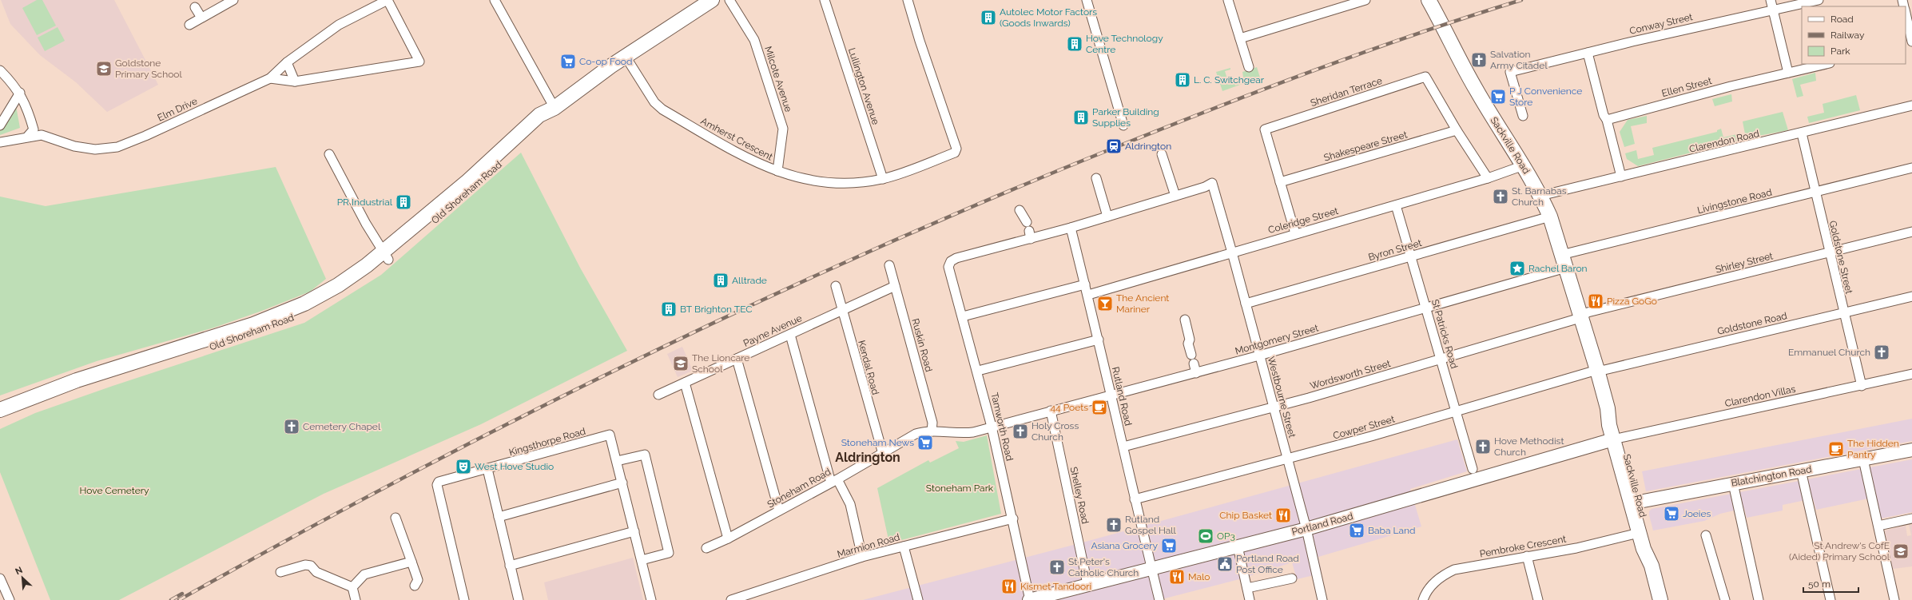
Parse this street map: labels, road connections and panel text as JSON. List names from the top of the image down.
{
  "streets": {
    "main road": ["Sackville Road", "Old Shoreham Road"],
    "street": [
      "Conway Street",
      "Milcote Avenue",
      "Lullington Avenue",
      "Ellen Street",
      "Sheridan Terrace",
      "Elm Drive",
      "Amherst Crescent",
      "Clarendon Road",
      "Shakespeare Street",
      "Livingstone Road",
      "Coleridge Street",
      "Byron Street",
      "Goldstone Street",
      "Shirley Street",
      "Goldstone Road",
      "Payne Avenue",
      "St Patricks Road",
      "Montgomery Street",
      "Ruskin Road",
      "Kendal Road",
      "Wordsworth Street",
      "Rutland Road",
      "Clarendon Villas",
      "Westbourne Street",
      "Tamworth Road",
      "Cowper Street",
      "Kingsthorpe Road",
      "Blatchington Road",
      "Stoneham Road",
      "Shelley Road",
      "Portland Road",
      "Marmion Road",
      "Pembroke Crescent"
    ]
  },
  "crossings": [
    ["Milcote Avenue", "Amherst Crescent"],
    ["Lullington Avenue", "Amherst Crescent"],
    ["Sheridan Terrace", "Shakespeare Street"],
    ["Sheridan Terrace", "Coleridge Street"],
    ["Amherst Crescent", "Old Shoreham Road"],
    ["Clarendon Road", "Sackville Road"],
    ["Clarendon Road", "Goldstone Street"],
    ["Sackville Road", "Livingstone Road"],
    ["Sackville Road", "Coleridge Street"],
    ["Sackville Road", "Byron Street"],
    ["Sackville Road", "Shirley Street"],
    ["Sackville Road", "Goldstone Road"],
    ["Sackville Road", "Montgomery Street"],
    ["Sackville Road", "Wordsworth Street"],
    ["Sackville Road", "Clarendon Villas"],
    ["Sackville Road", "Cowper Street"],
    ["Sackville Road", "Blatchington Road"],
    ["Sackville Road", "Portland Road"],
    ["Sackville Road", "Pembroke Crescent"],
    ["Livingstone Road", "Goldstone Street"],
    ["Livingstone Road", "Montgomery Street"],
    ["Coleridge Street", "St Patricks Road"],
    ["Coleridge Street", "Rutland Road"],
    ["Coleridge Street", "Westbourne Street"],
    ["Byron Street", "St Patricks Road"],
    ["Byron Street", "Westbourne Street"],
    ["Goldstone Street", "Shirley Street"],
    ["Goldstone Street", "Goldstone Road"],
    ["Goldstone Street", "Clarendon Villas"],
    ["Shirley Street", "Wordsworth Street"],
    ["Goldstone Road", "Cowper Street"],
    ["Payne Avenue", "Ruskin Road"],
    ["Payne Avenue", "Kendal Road"],
    ["St Patricks Road", "Montgomery Street"],
    ["St Patricks Road", "Wordsworth Street"],
    ["St Patricks Road", "Cowper Street"],
    ["Montgomery Street", "Rutland Road"],
    ["Montgomery Street", "Westbourne Street"],
    ["Montgomery Street", "Tamworth Road"],
    ["Montgomery Street", "Stoneham Road"],
    ["Montgomery Street", "Shelley Road"],
    ["Ruskin Road", "Stoneham Road"],
    ["Kendal Road", "Stoneham Road"],
    ["Wordsworth Street", "Rutland Road"],
    ["Wordsworth Street", "Westbourne Street"],
    ["Rutland Road", "Cowper Street"],
    ["Rutland Road", "Portland Road"],
    ["Clarendon Villas", "Portland Road"],
    ["Westbourne Street", "Cowper Street"],
    ["Westbourne Street", "Portland Road"],
    ["Tamworth Road", "Stoneham Road"],
    ["Tamworth Road", "Portland Road"],
    ["Tamworth Road", "Marmion Road"],
    ["Shelley Road", "Portland Road"]
  ],
  "districts": ["Aldrington"],
  "parks": ["Stoneham Park", "Hove Cemetery"],
  "places": {
    "building": [
      "Autolec Motor Factors (Goods Inwards)",
      "Hove Technology Centre",
      "L. C. Switchgear",
      "Parker Building Supplies",
      "PR Industrial",
      "Alltrade",
      "BT Brighton TEC"
    ],
    "church": [
      "Salvation Army Citadel",
      "St. Barnabas Church",
      "Emmanuel Church",
      "Cemetery Chapel",
      "Holy Cross Church",
      "Hove Methodist Church",
      "Rutland Gospel Hall",
      "St Peter's Catholic Church"
    ],
    "supermarket": [
      "Co-op Food",
      "P J Convenience Store",
      "Stoneham News",
      "Joeies",
      "Baba Land",
      "Asiana Grocery"
    ],
    "school or university": ["Goldstone Primary School", "The Lioncare School", "St Andrew's CofE (Aided) Primary School"],
    "station": ["Aldrington"],
    "place": ["Rachel Baron"],
    "restaurant": [
      "Pizza GoGo",
      "Chip Basket",
      "Malo",
      "Kismet Tandoori"
    ],
    "bar": ["The Ancient Mariner"],
    "cafe": ["44 Poets", "The Hidden Pantry"],
    "theatre": ["West Hove Studio"],
    "sports": ["OP3"],
    "public building": ["Portland Road Post Office"]
  },
  "legend": ["Road", "Railway", "Park"],
  "scale_bar": "50 m",
  "north": "top left"
}
